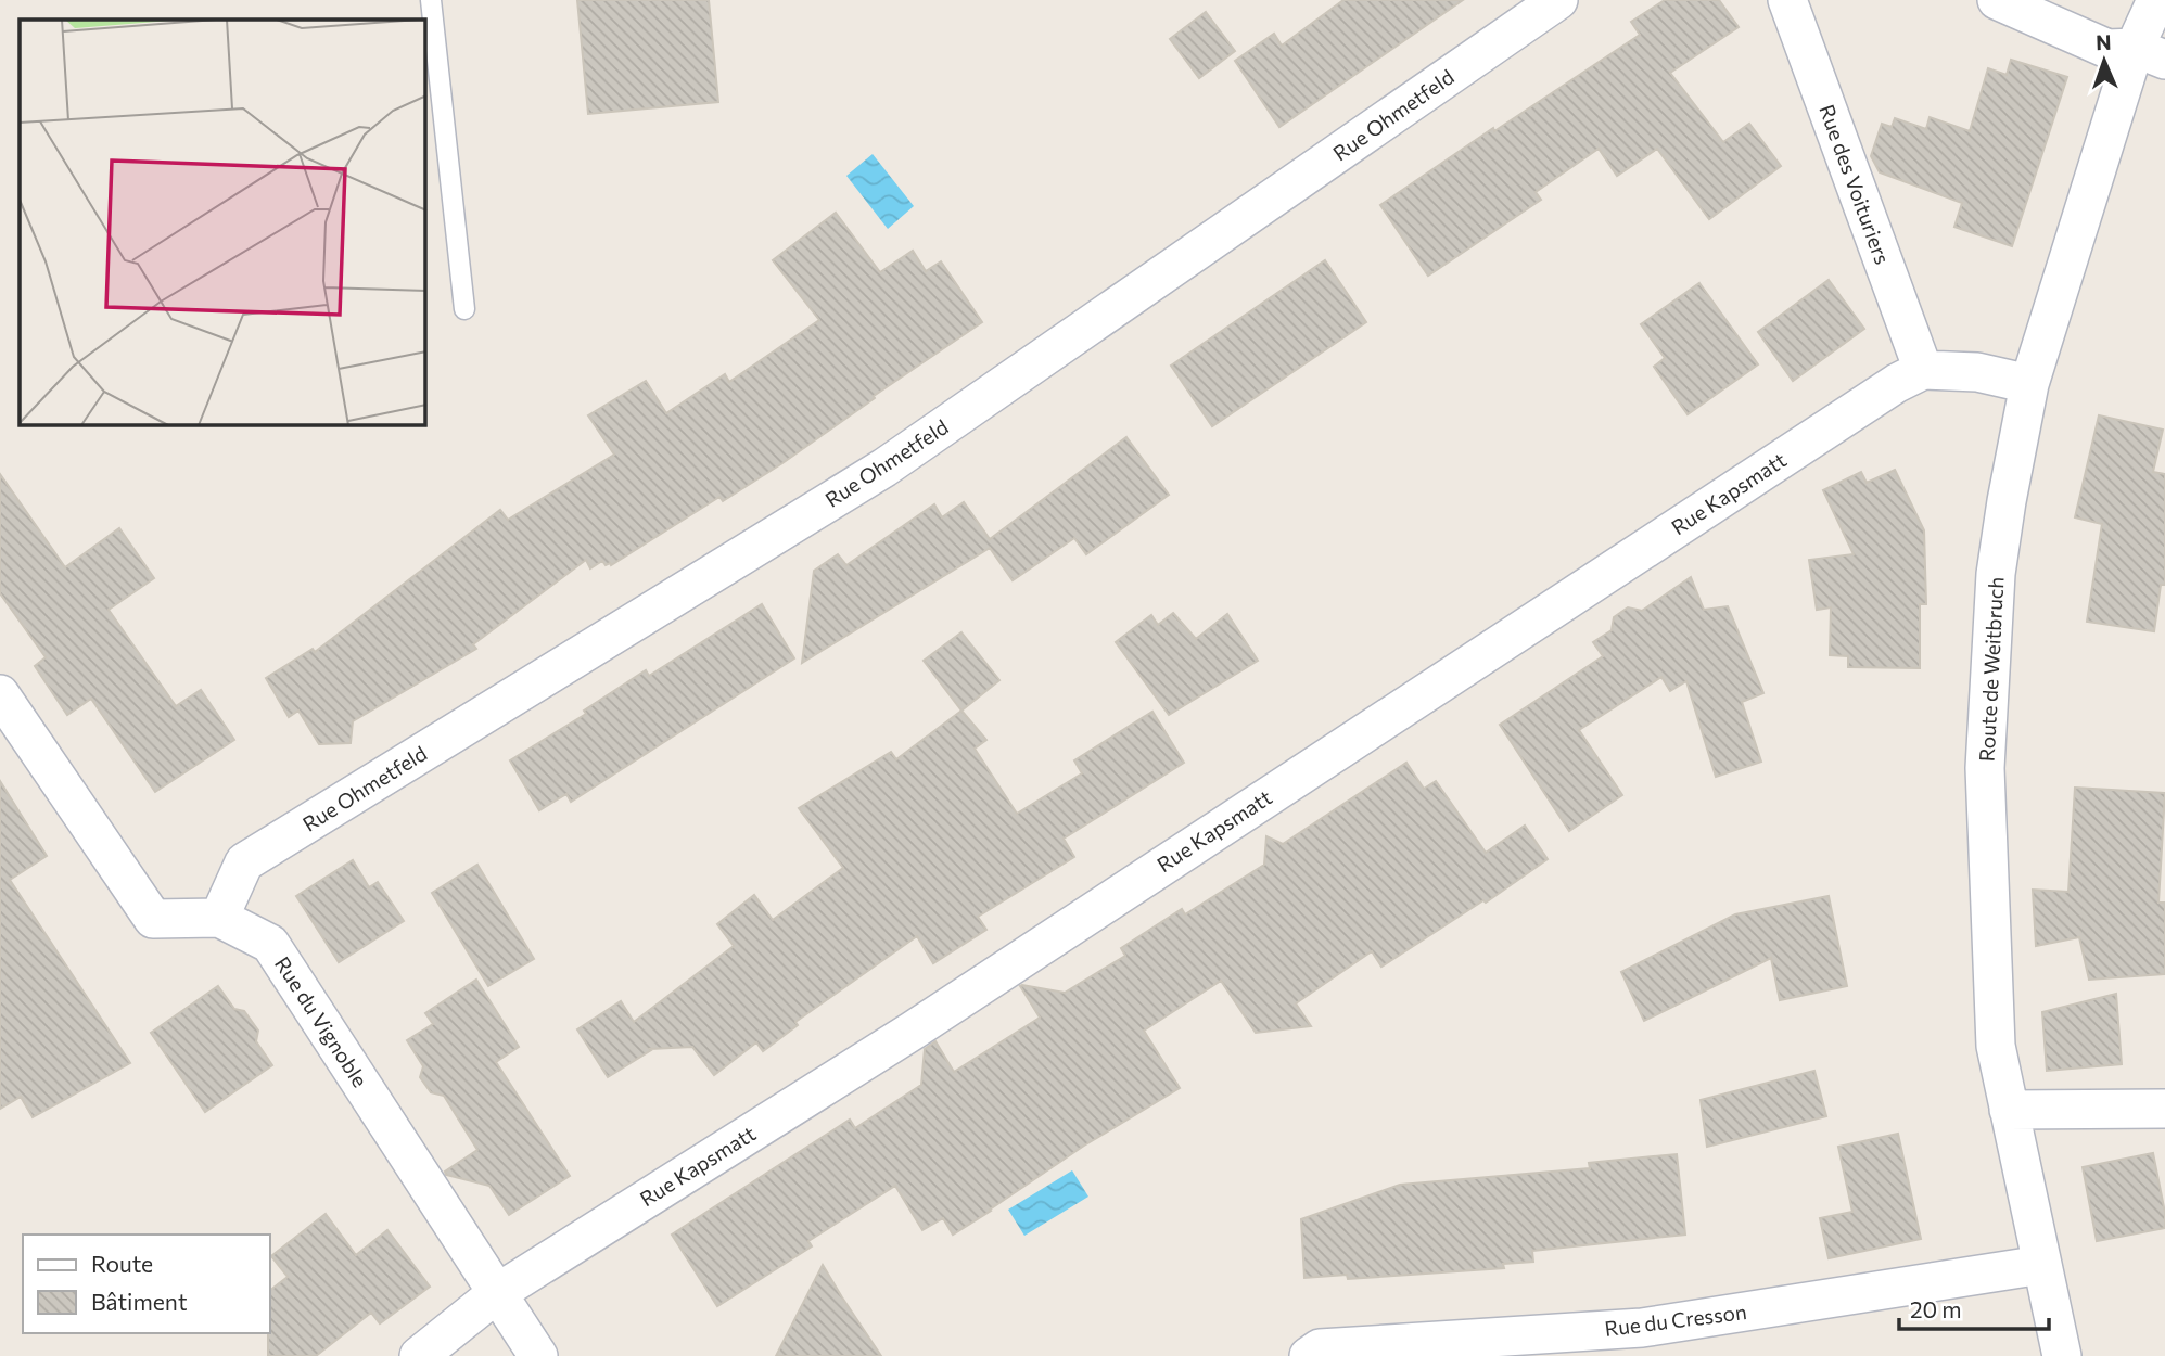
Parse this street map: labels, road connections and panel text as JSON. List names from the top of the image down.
{
  "streets": {
    "street": [
      "Rue Ohmetfeld",
      "Rue des Voituriers",
      "Rue Kapsmatt",
      "Route de Weitbruch",
      "Rue du Vignoble",
      "Rue du Cresson"
    ]
  },
  "crossings": [
    ["Rue Ohmetfeld", "Rue du Vignoble"],
    ["Rue des Voituriers", "Rue Kapsmatt"],
    ["Rue Kapsmatt", "Rue du Vignoble"],
    ["Route de Weitbruch", "Rue du Cresson"]
  ],
  "legend": ["Route", "Bâtiment"],
  "scale_bar": "20 m",
  "north": "top"
}
